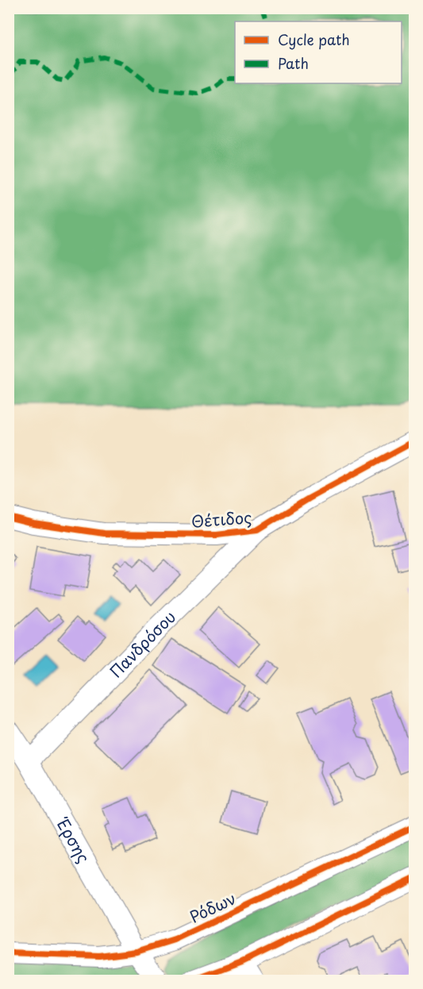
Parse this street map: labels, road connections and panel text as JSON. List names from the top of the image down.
{
  "streets": {
    "street": [
      "Θέτιδος",
      "Πανδρόσου",
      "Έρσης",
      "Ρόδων"
    ]
  },
  "crossings": [
    ["Θέτιδος", "Πανδρόσου"],
    ["Πανδρόσου", "Έρσης"],
    ["Έρσης", "Ρόδων"]
  ],
  "legend": ["Cycle path", "Path"]
}
